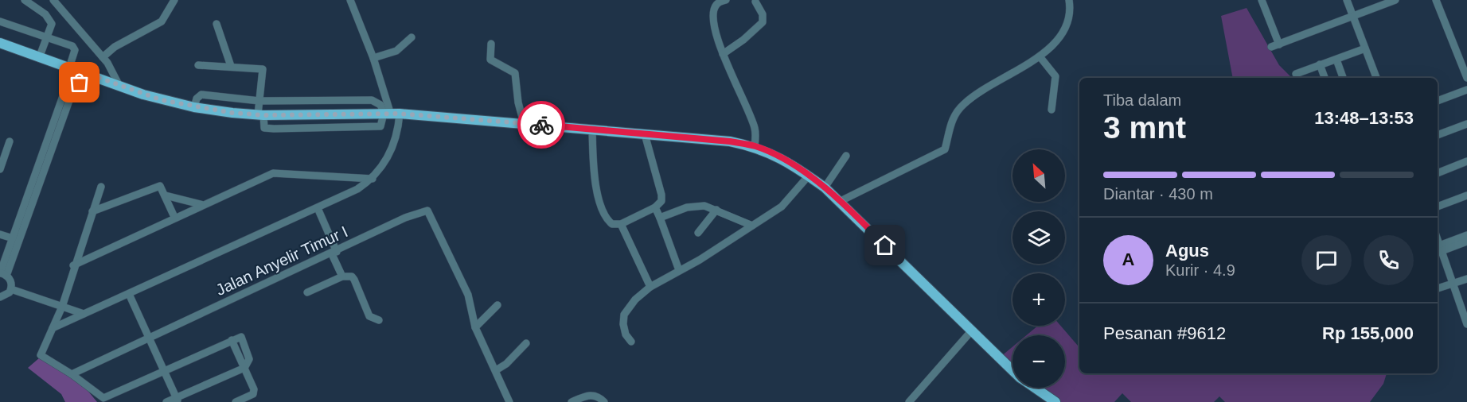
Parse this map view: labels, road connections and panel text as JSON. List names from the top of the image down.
{
  "streets": {
    "street": ["Jalan Anyelir Timur I"]
  },
  "north": "top left",
  "page": {
    "heading": ["3 mnt", "Tiba dalam", "13:48–13:53"],
    "panel": [
      "Agus",
      "Kurir · 4.9",
      "Pesanan #9612",
      "Rp 155,000"
    ],
    "map_buttons": ["+", "−"],
    "bar": "Diantar · 430 m",
    "round": "A"
  }
}
